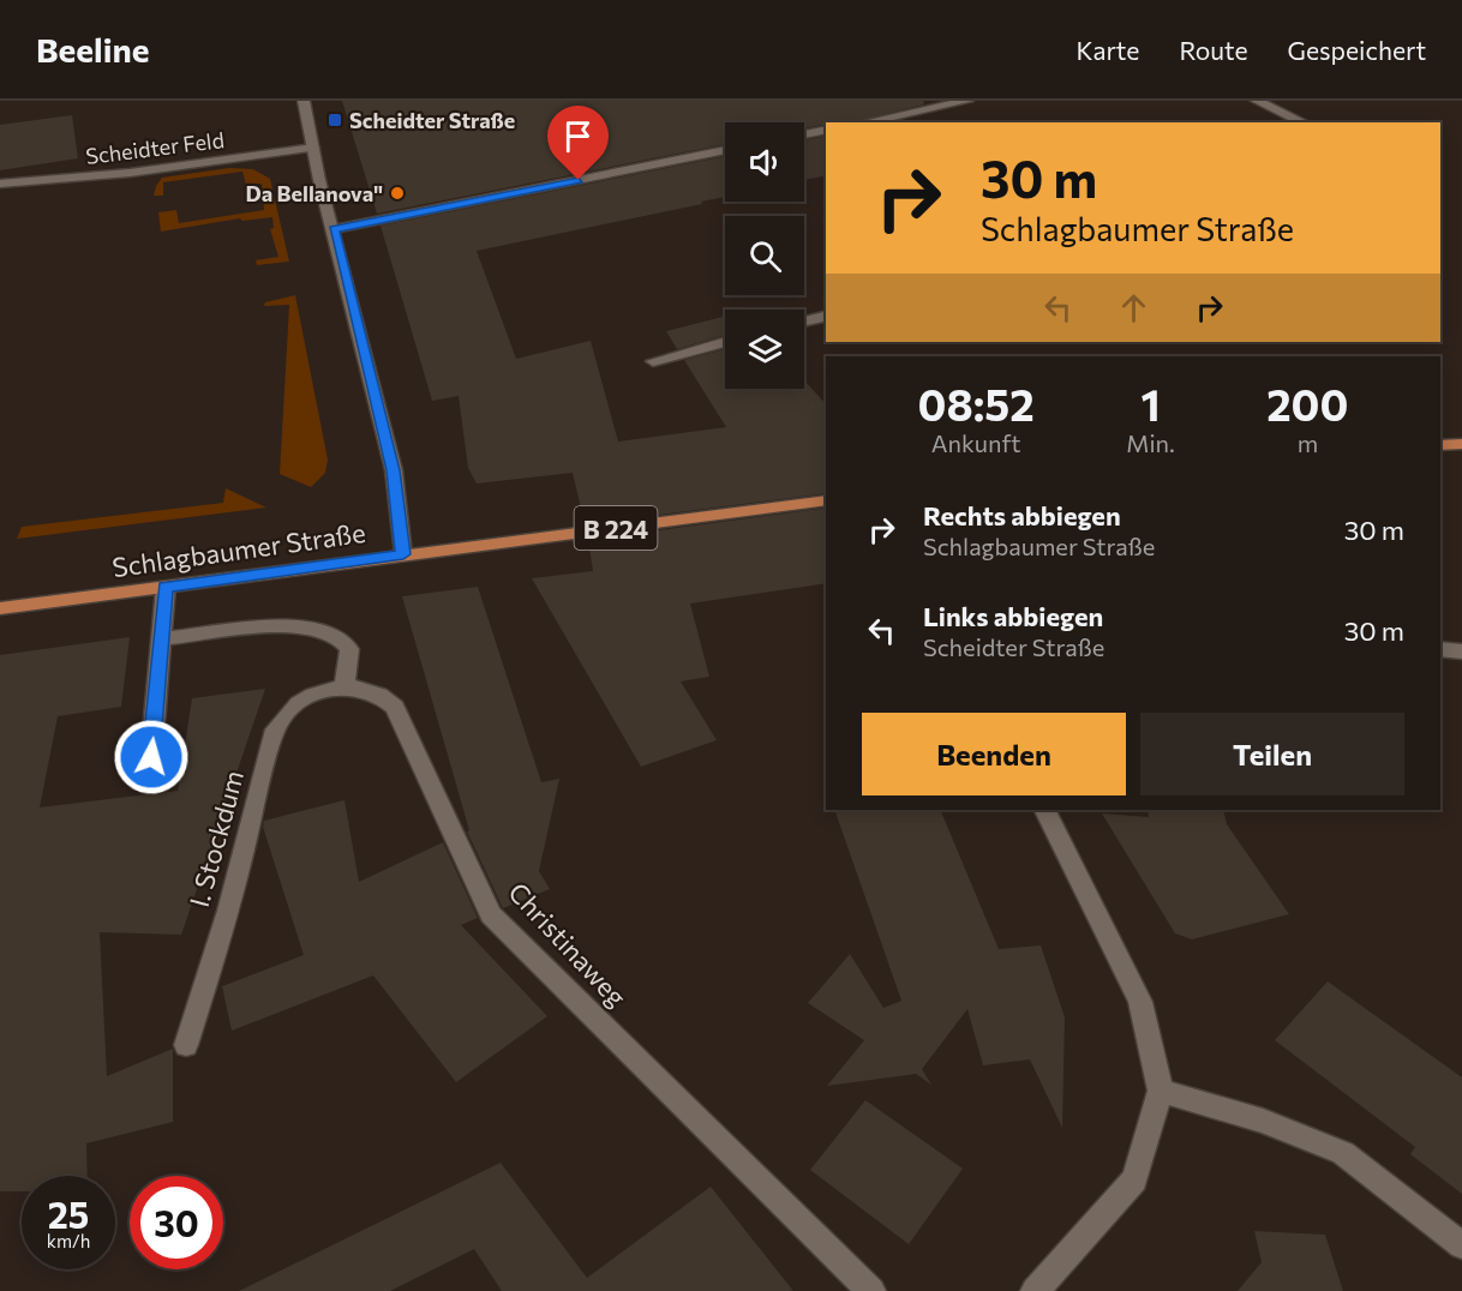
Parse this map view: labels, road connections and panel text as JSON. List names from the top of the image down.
{
  "streets": {
    "main road": ["B 224", "Schlagbaumer Straße"],
    "street": ["Scheidter Feld", "I. Stockdum", "Christinaweg"]
  },
  "crossings": [
    ["I. Stockdum", "Christinaweg"]
  ],
  "places": {
    "transit": ["Scheidter Straße"],
    "other": ["Da Bellanova\""]
  },
  "page": {
    "header": "Beeline",
    "nav": ["Karte", "Route", "Gespeichert"],
    "turn": ["30 m", "Schlagbaumer Straße"],
    "eta": [
      "08:52",
      "Ankunft",
      "1",
      "Min.",
      "200",
      "m"
    ],
    "list": [
      {
        "name": "Rechts abbiegen",
        "note": "Schlagbaumer Straße",
        "value": "30 m"
      },
      {
        "name": "Links abbiegen",
        "note": "Scheidter Straße",
        "value": "30 m"
      }
    ],
    "buttons": ["Beenden", "Teilen"],
    "speed": "25 km/h",
    "limit": "30"
  }
}
